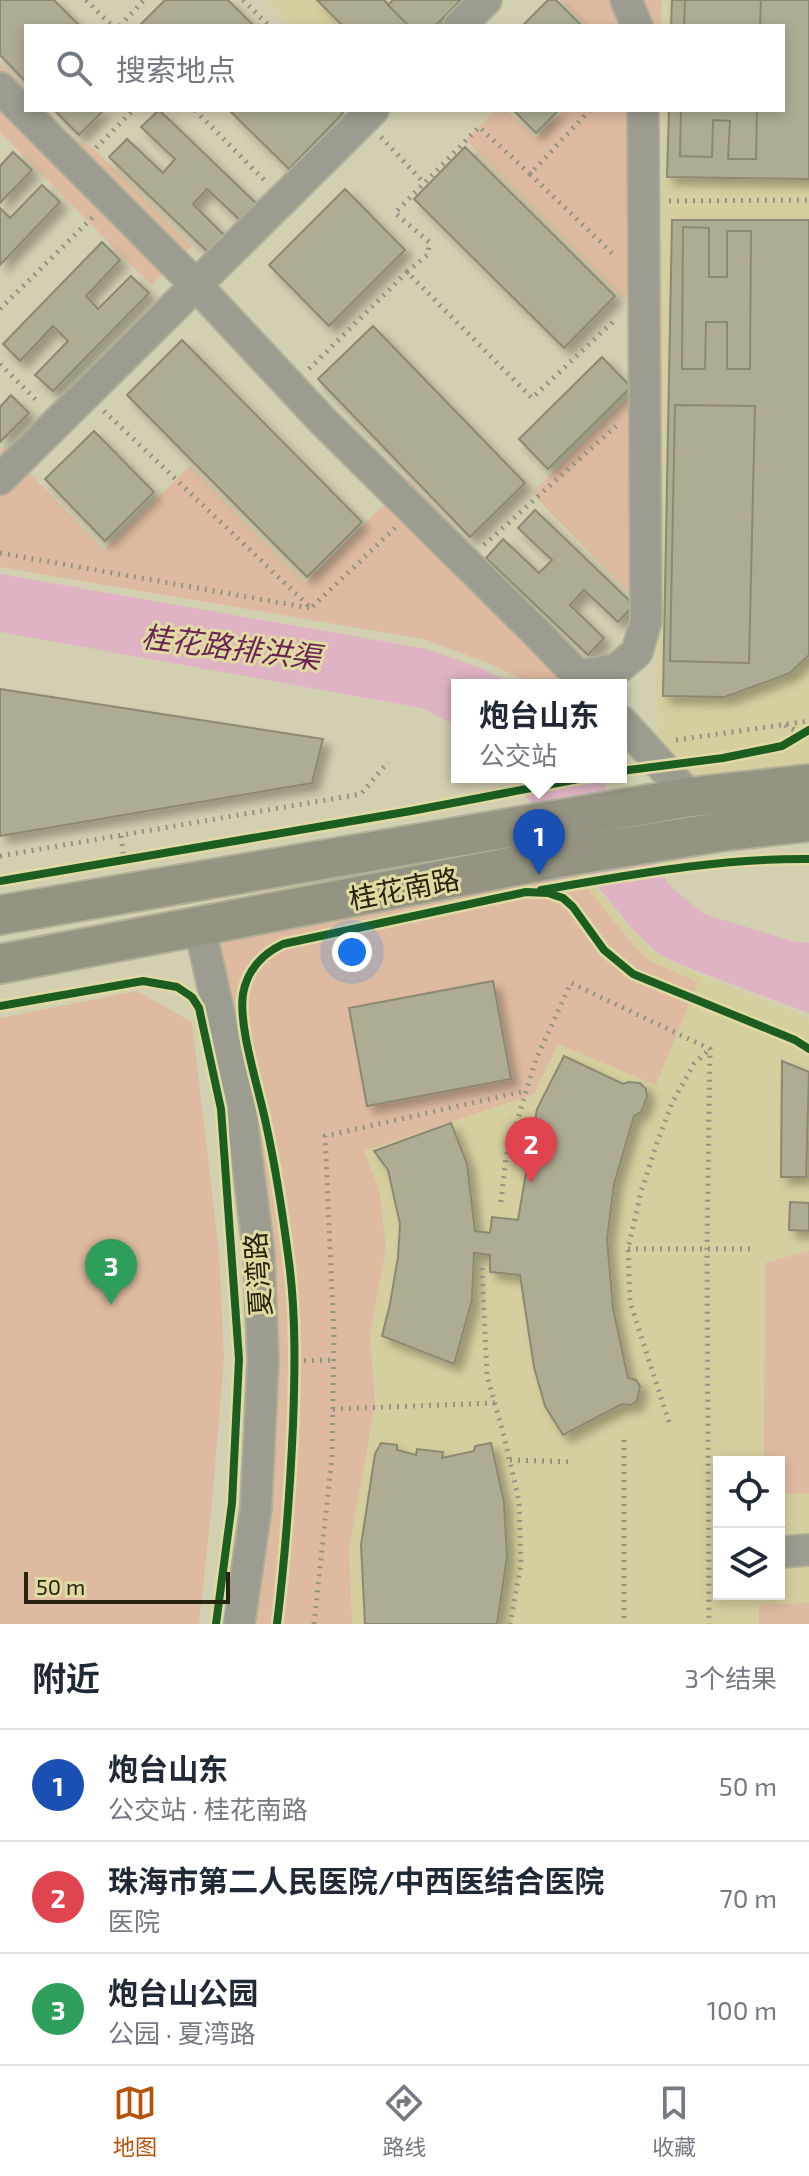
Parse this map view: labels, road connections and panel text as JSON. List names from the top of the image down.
{
  "streets": {
    "main road": ["桂花南路"],
    "street": ["夏湾路"]
  },
  "crossings": [
    ["桂花南路", "夏湾路"]
  ],
  "water": ["桂花路排洪渠"],
  "scale_bar": "50 m",
  "page": {
    "search": "搜索地点",
    "popup": ["炮台山东", "公交站"],
    "pins": ["1", "2", "3"],
    "scale": "50 m",
    "heading": ["附近", "3个结果"],
    "list": [
      {
        "mark": "1",
        "name": "炮台山东",
        "note": "公交站 · 桂花南路",
        "value": "50 m"
      },
      {
        "mark": "2",
        "name": "珠海市第二人民医院/中西医结合医院",
        "note": "医院",
        "value": "70 m"
      },
      {
        "mark": "3",
        "name": "炮台山公园",
        "note": "公园 · 夏湾路",
        "value": "100 m"
      }
    ],
    "nav": ["地图", "路线", "收藏"]
  }
}
